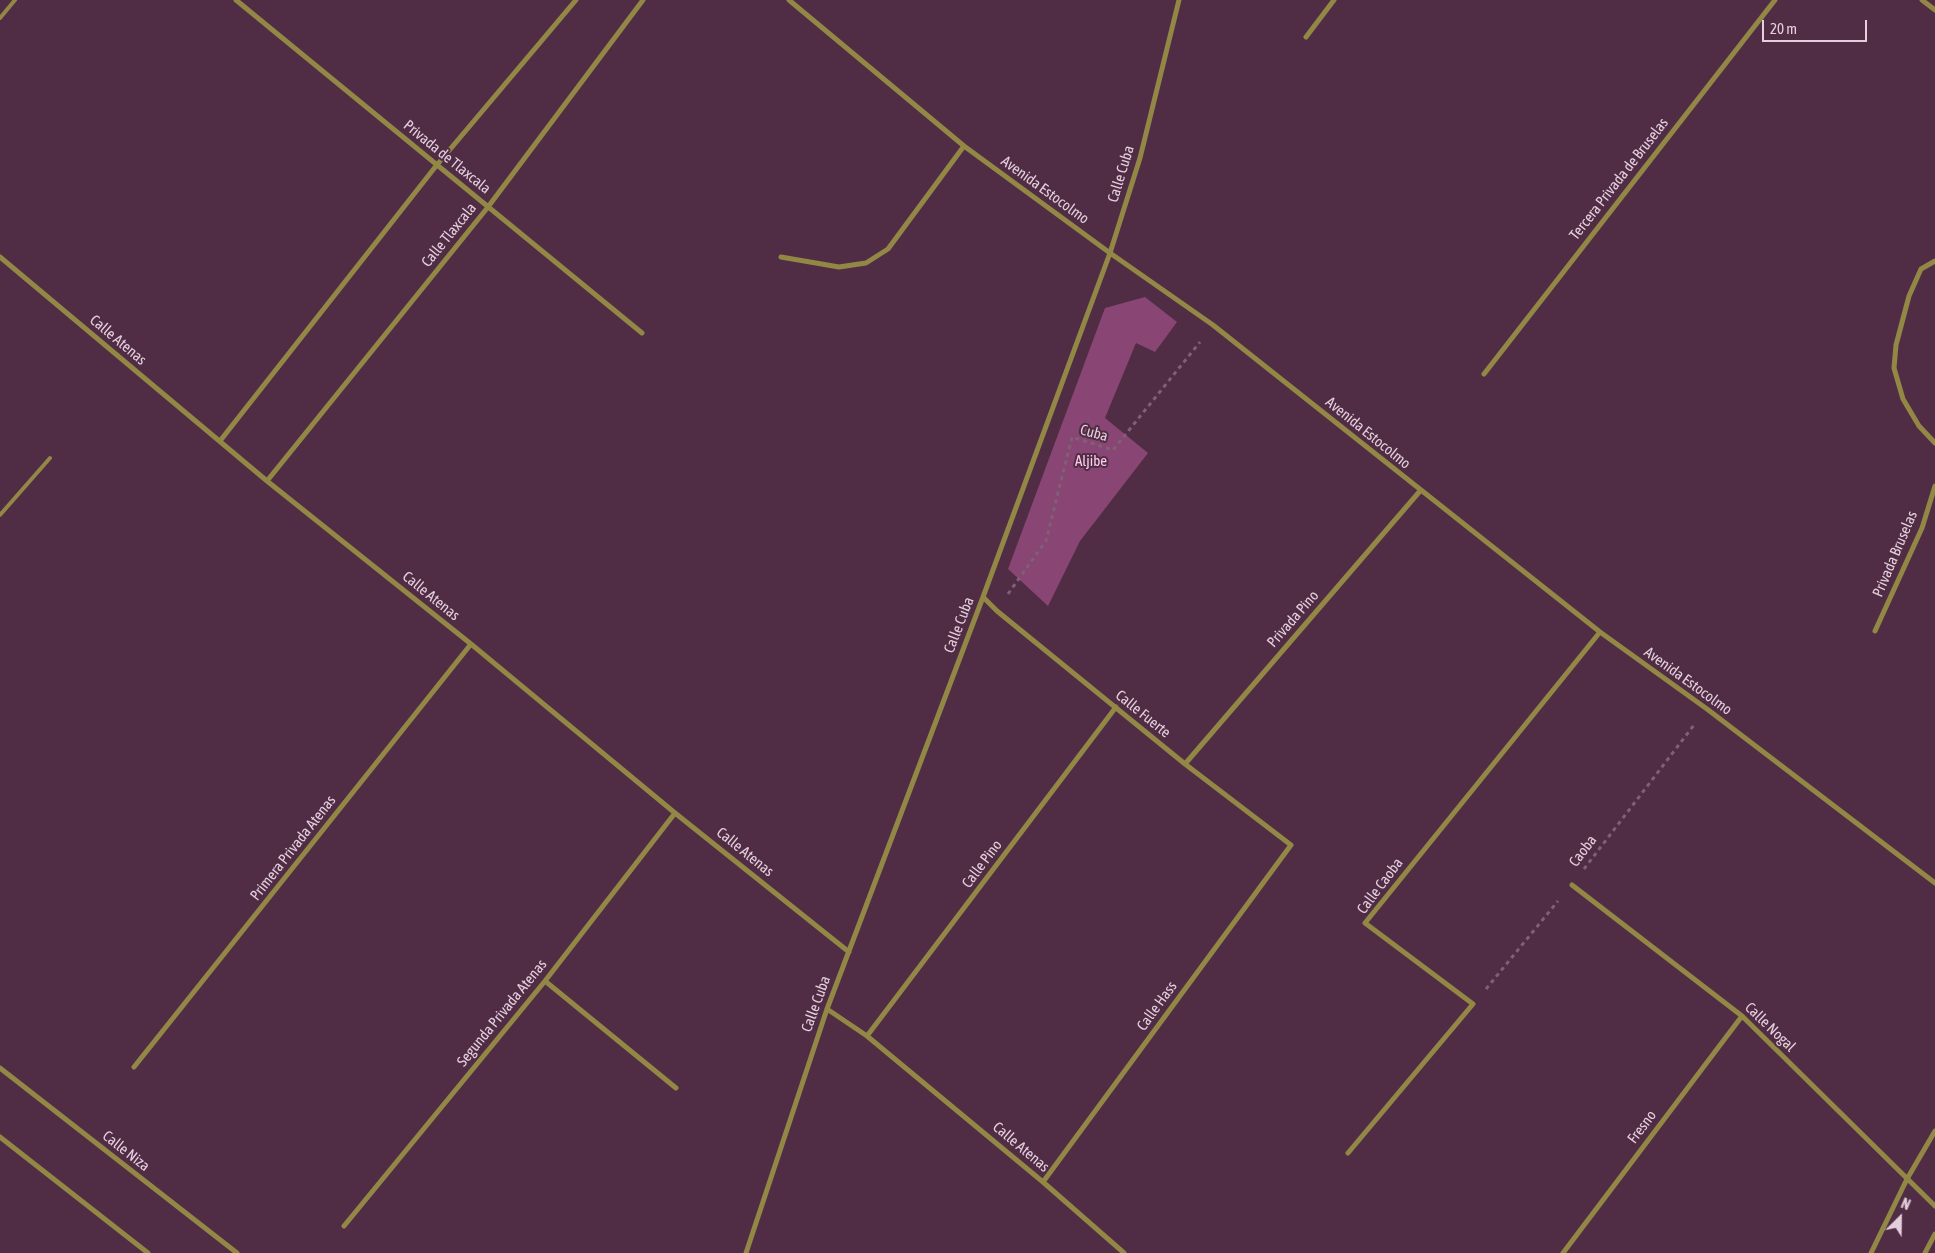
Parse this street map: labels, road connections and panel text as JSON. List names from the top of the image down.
{
  "streets": {
    "street": [
      "Privada de Tlaxcala",
      "Calle Cuba",
      "Tercera Privada de Bruselas",
      "Avenida Estocolmo",
      "Calle Tlaxcala",
      "Calle Atenas",
      "Privada Bruselas",
      "Privada Pino",
      "Calle Fuerte",
      "Primera Privada Atenas",
      "Calle Pino",
      "Calle Caoba",
      "Calle Hass",
      "Segunda Privada Atenas",
      "Calle Nogal",
      "Fresno",
      "Calle Niza"
    ],
    "path": ["Cuba", "Caoba"]
  },
  "crossings": [
    ["Privada de Tlaxcala", "Calle Tlaxcala"],
    ["Calle Cuba", "Avenida Estocolmo"],
    ["Calle Cuba", "Calle Atenas"],
    ["Calle Cuba", "Calle Fuerte"],
    ["Avenida Estocolmo", "Cuba"],
    ["Avenida Estocolmo", "Privada Pino"],
    ["Avenida Estocolmo", "Caoba"],
    ["Avenida Estocolmo", "Calle Caoba"],
    ["Calle Tlaxcala", "Calle Atenas"],
    ["Calle Atenas", "Primera Privada Atenas"],
    ["Calle Atenas", "Calle Pino"],
    ["Calle Atenas", "Calle Hass"],
    ["Calle Atenas", "Segunda Privada Atenas"],
    ["Cuba", "Calle Fuerte"],
    ["Privada Pino", "Calle Fuerte"],
    ["Calle Fuerte", "Calle Pino"],
    ["Calle Fuerte", "Calle Hass"],
    ["Caoba", "Calle Caoba"],
    ["Caoba", "Calle Nogal"],
    ["Calle Nogal", "Fresno"]
  ],
  "parks": ["Aljibe"],
  "scale_bar": "20 m",
  "north": "top right"
}
